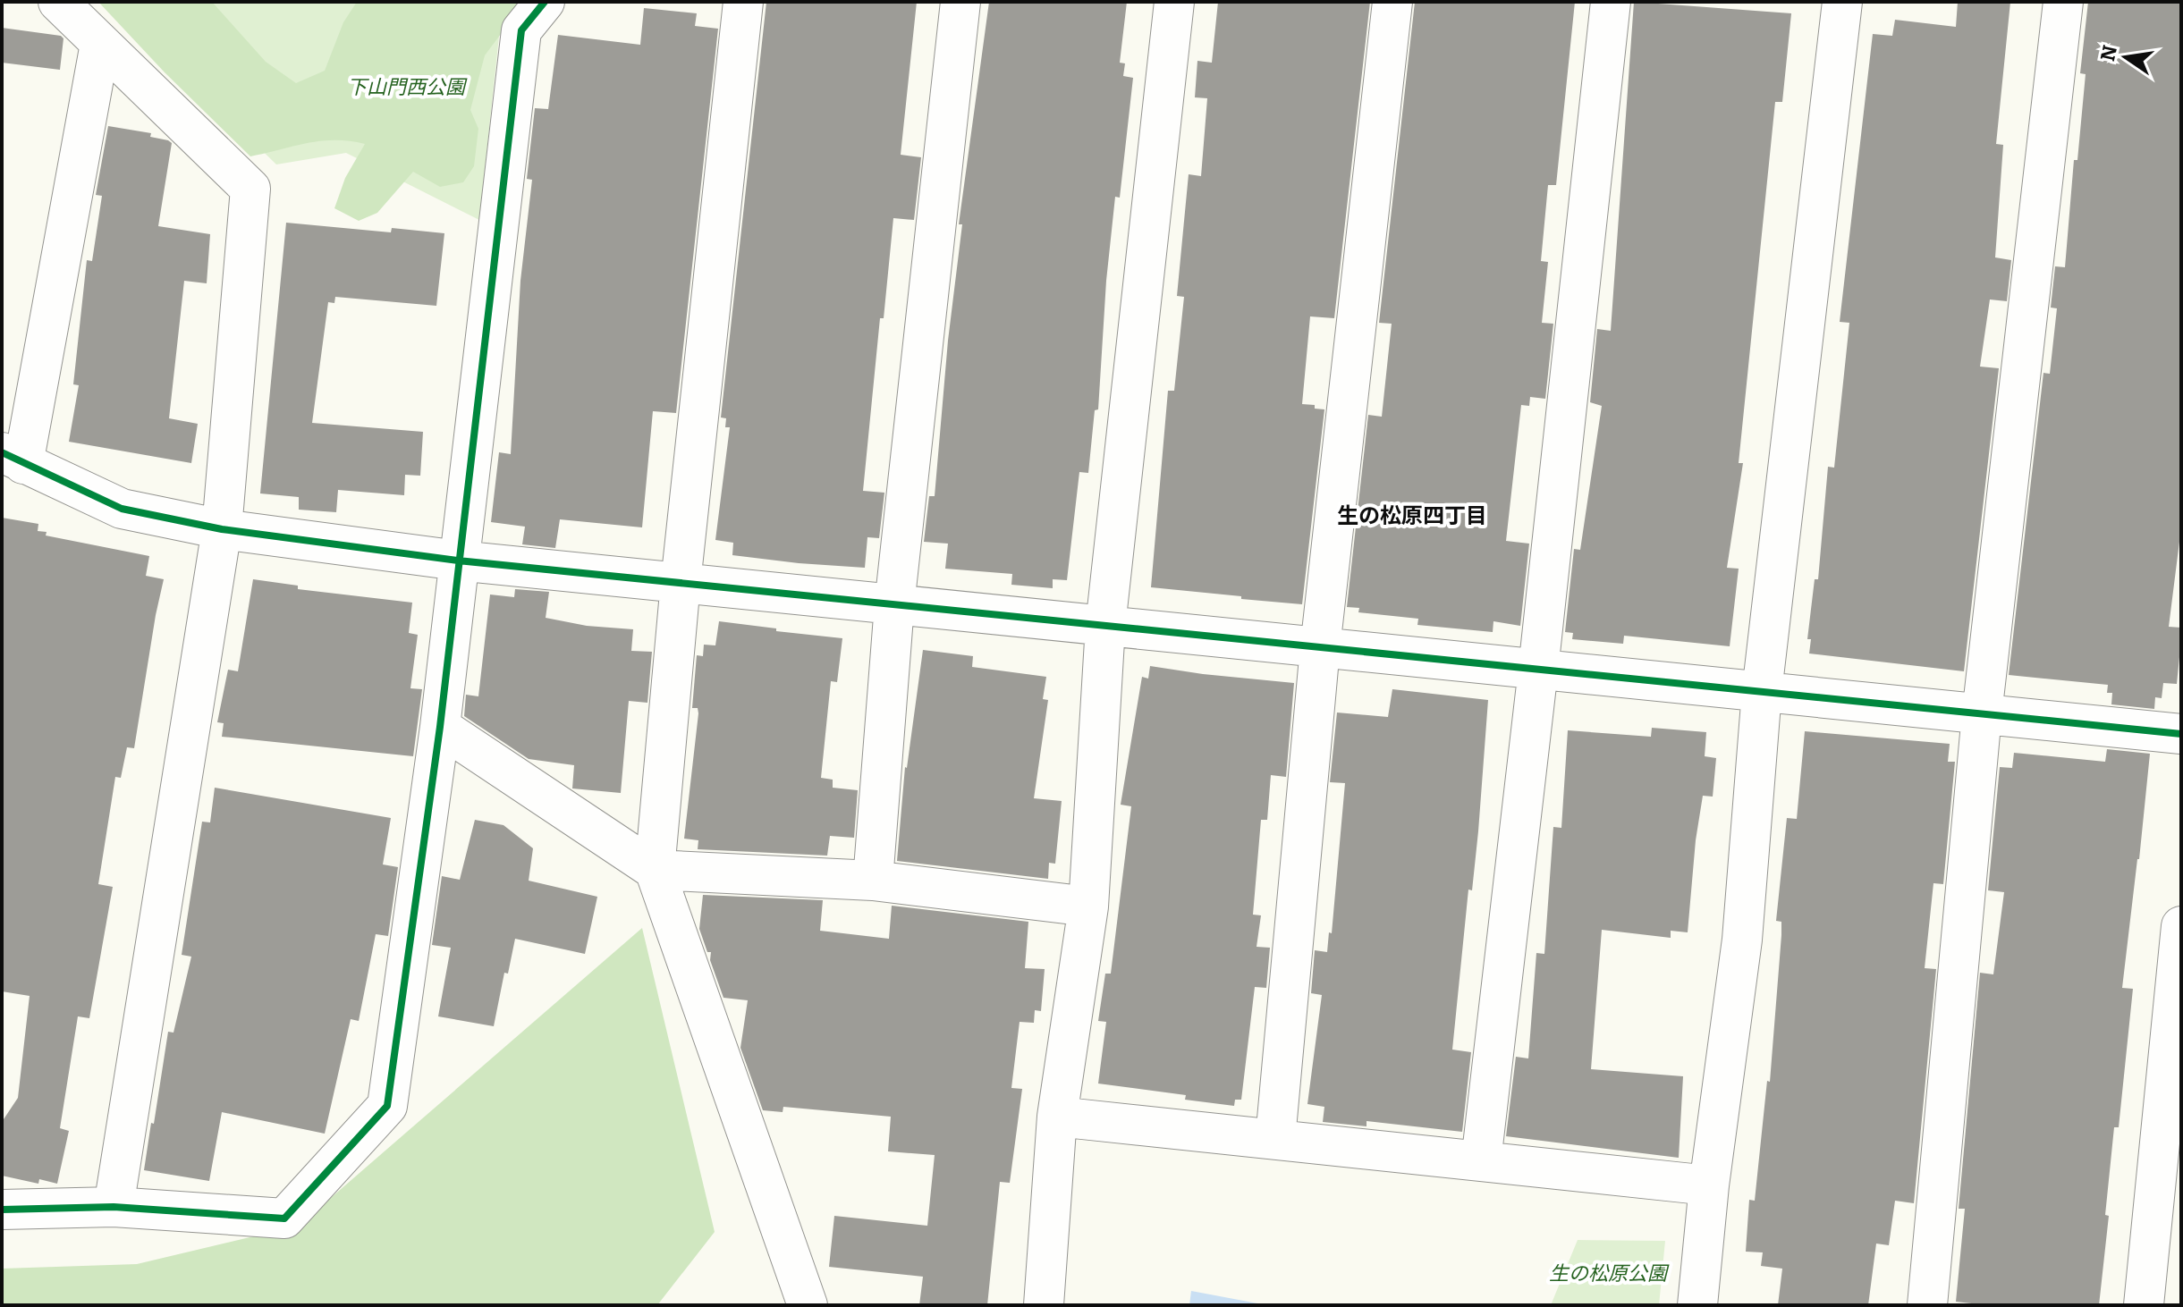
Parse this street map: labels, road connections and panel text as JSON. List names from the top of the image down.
{
  "districts": ["生の松原四丁目"],
  "parks": ["下山門西公園", "生の松原公園"],
  "north": "left"
}
